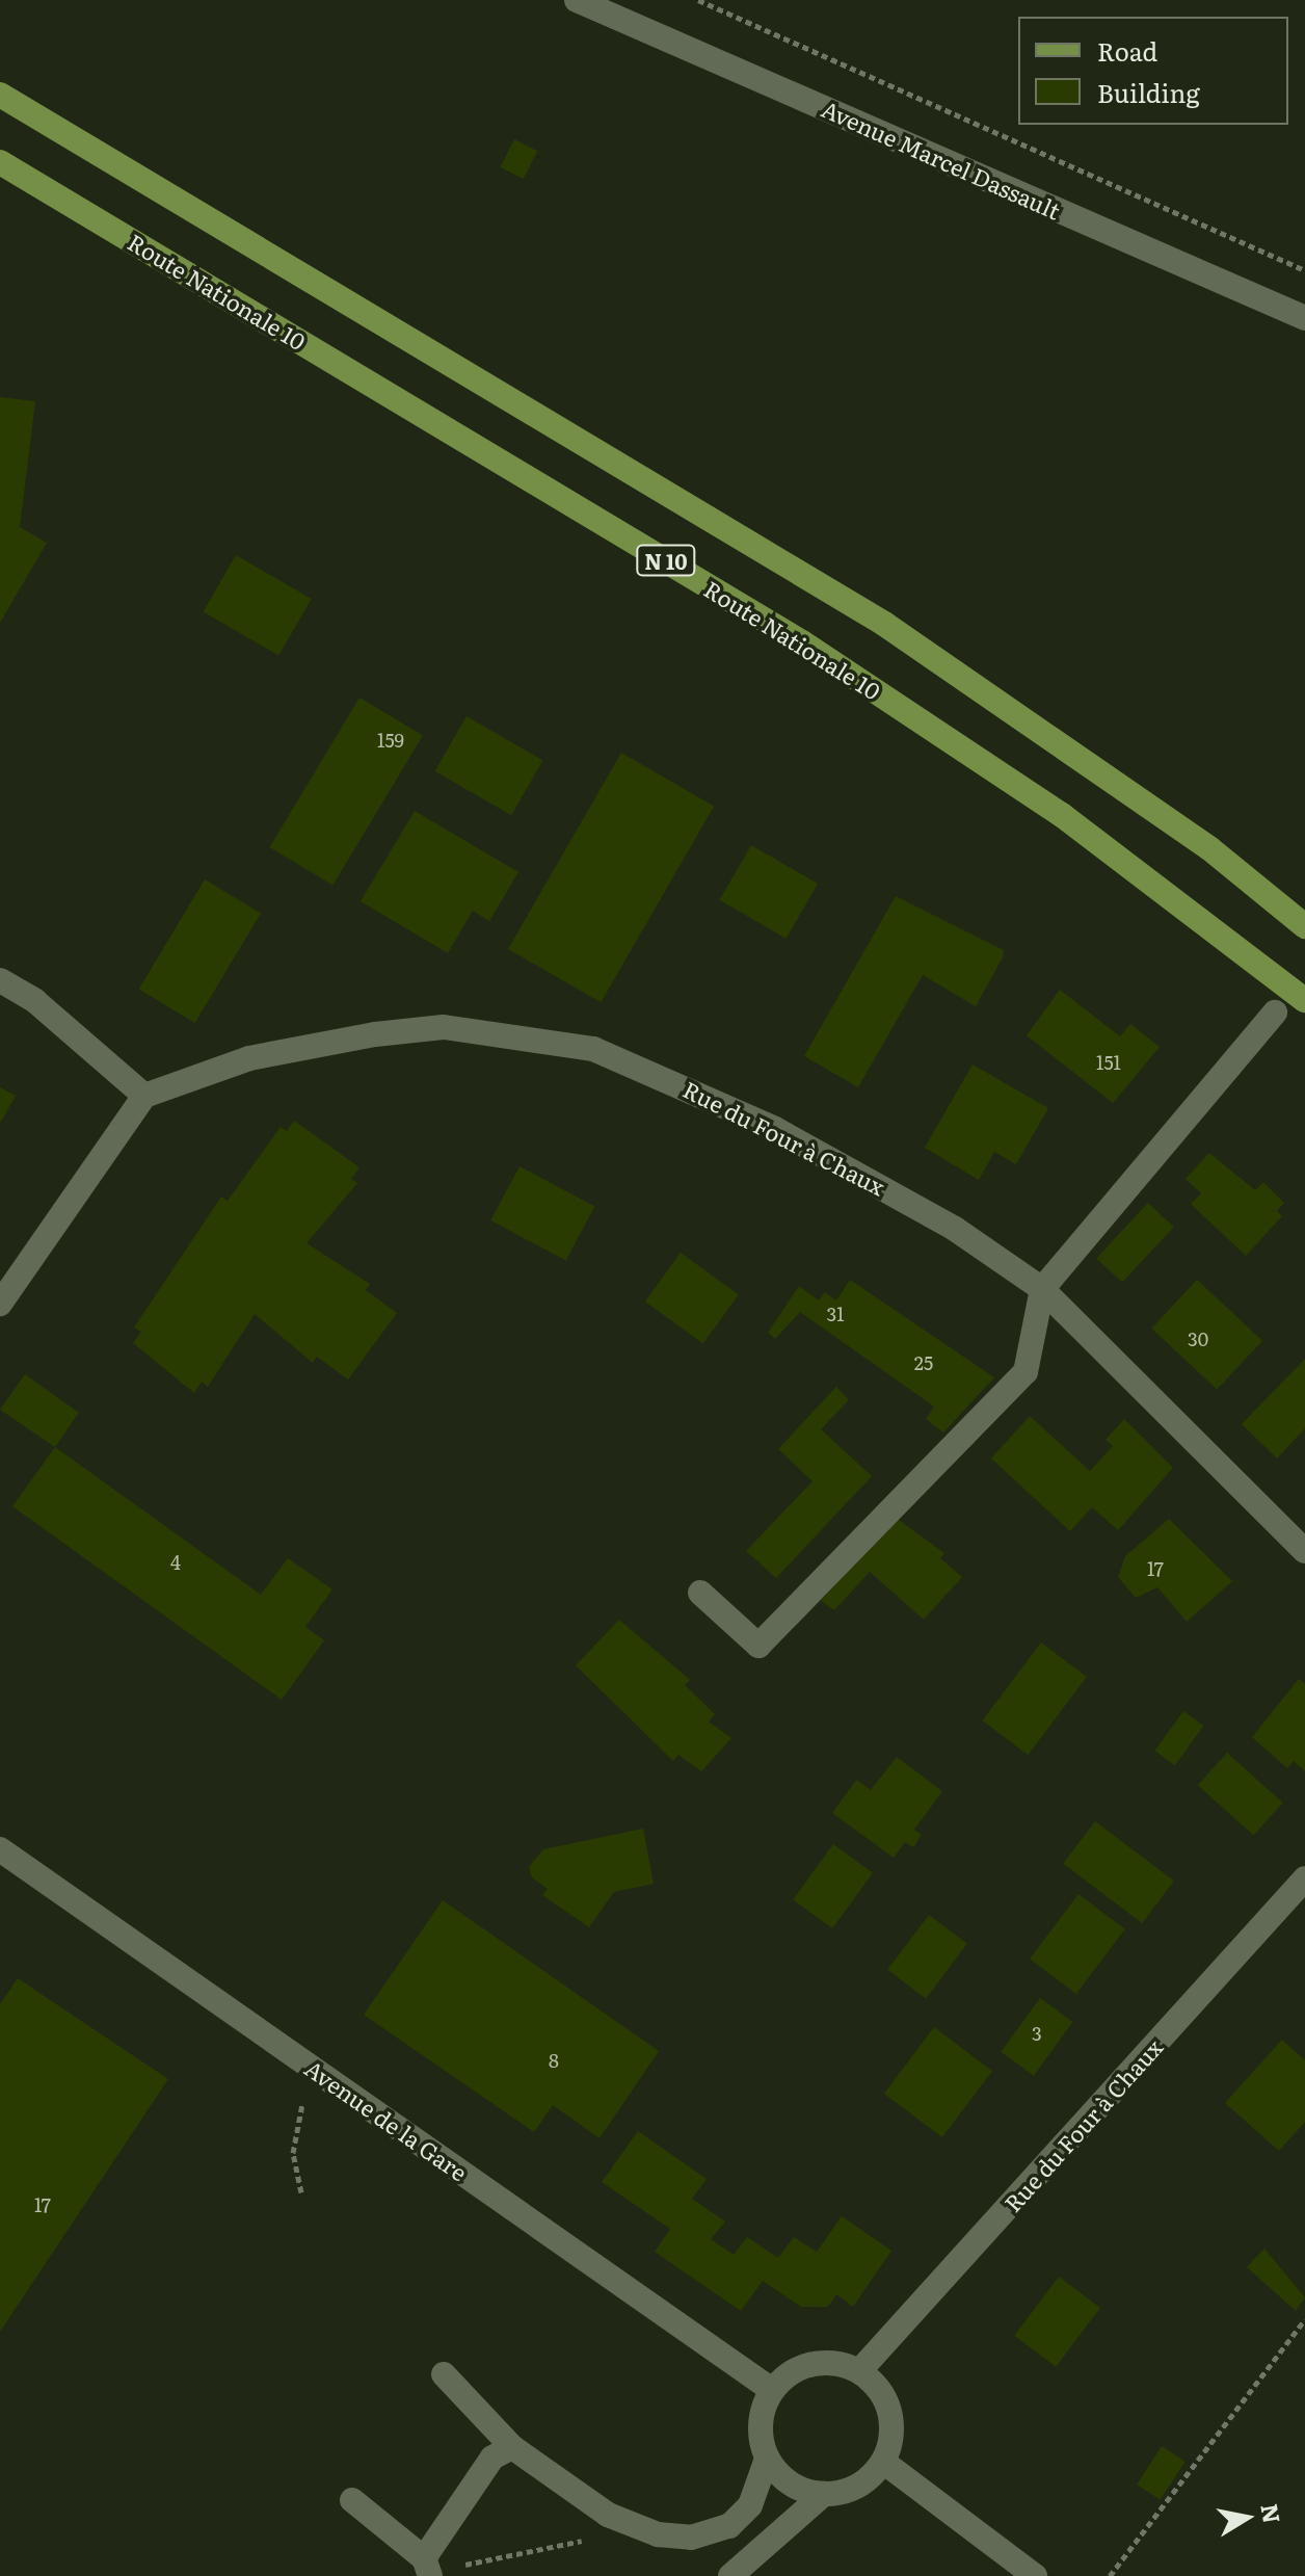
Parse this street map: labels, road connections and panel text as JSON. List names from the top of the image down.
{
  "streets": {
    "main road": ["Route Nationale 10", "N 10"],
    "street": ["Avenue Marcel Dassault", "Rue du Four à Chaux", "Avenue de la Gare"]
  },
  "crossings": [
    ["Rue du Four à Chaux", "Avenue de la Gare"]
  ],
  "house_numbers": [
    "159",
    "151",
    "31",
    "30",
    "25",
    "4",
    "17",
    "3",
    "8",
    "17"
  ],
  "legend": ["Road", "Building"],
  "north": "right"
}
